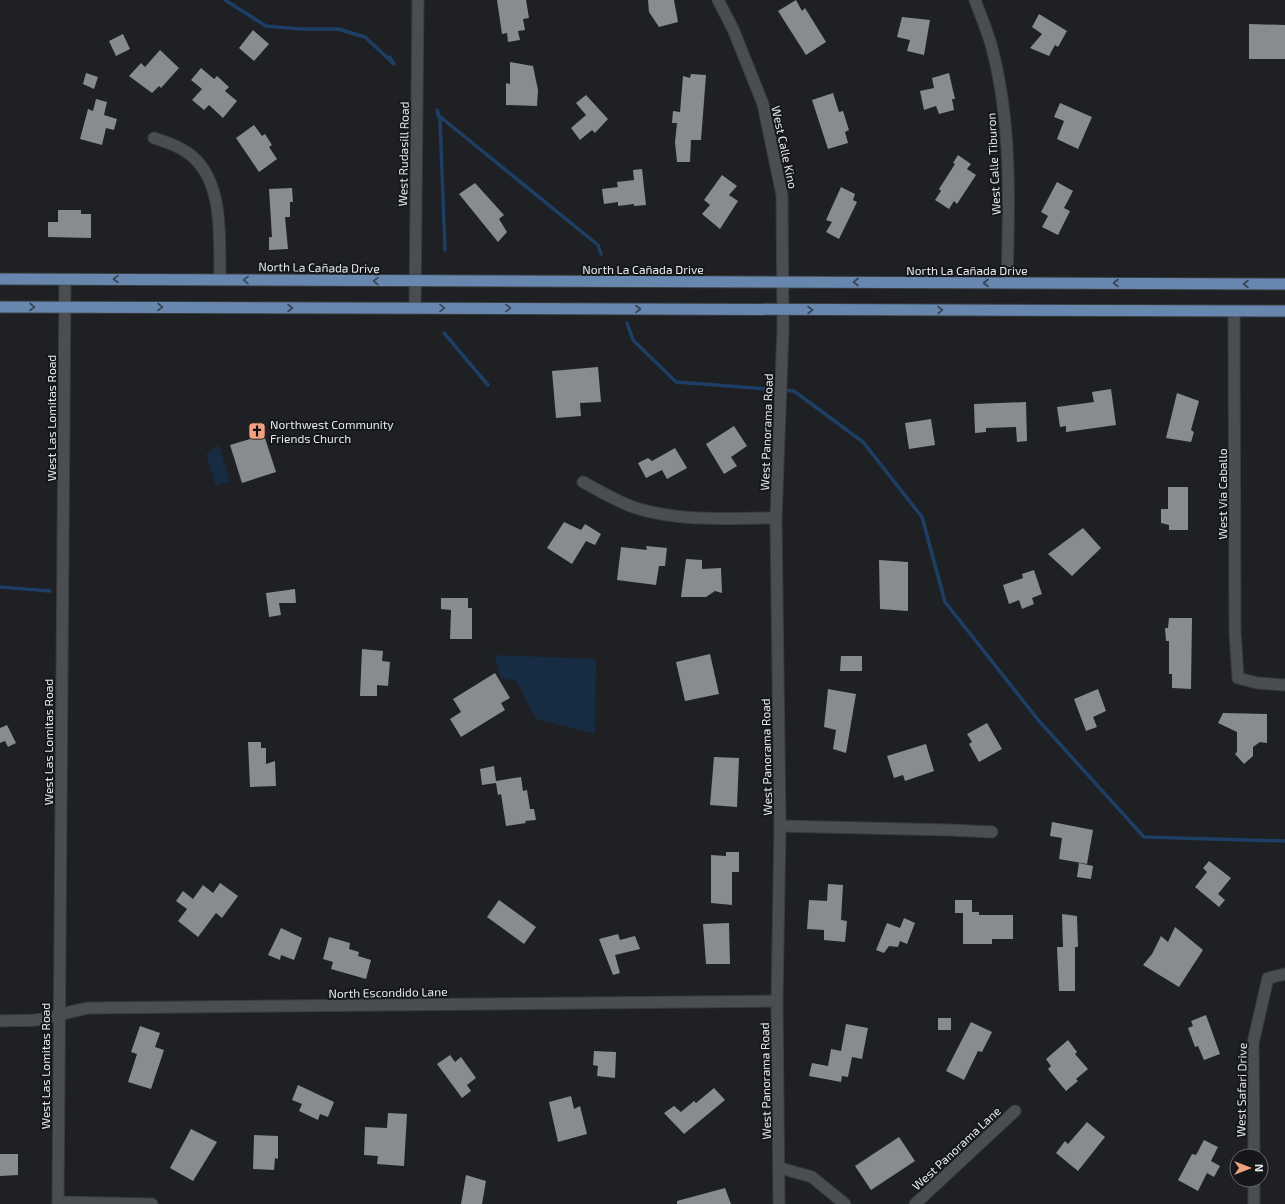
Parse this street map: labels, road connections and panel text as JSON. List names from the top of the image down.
{
  "streets": {
    "main road": ["North La Cañada Drive"],
    "street": [
      "West Calle Kino",
      "West Rudasill Road",
      "West Calle Tiburon",
      "West Las Lomitas Road",
      "West Panorama Road",
      "West Via Caballo",
      "North Escondido Lane",
      "West Safari Drive",
      "West Panorama Lane"
    ]
  },
  "crossings": [
    ["West Calle Kino", "North La Cañada Drive"],
    ["West Calle Kino", "West Panorama Road"],
    ["West Rudasill Road", "North La Cañada Drive"],
    ["West Calle Tiburon", "North La Cañada Drive"],
    ["North La Cañada Drive", "West Las Lomitas Road"],
    ["West Las Lomitas Road", "North Escondido Lane"],
    ["West Panorama Road", "North Escondido Lane"]
  ],
  "places": {
    "church": ["Northwest Community Friends Church"]
  },
  "north": "right"
}
